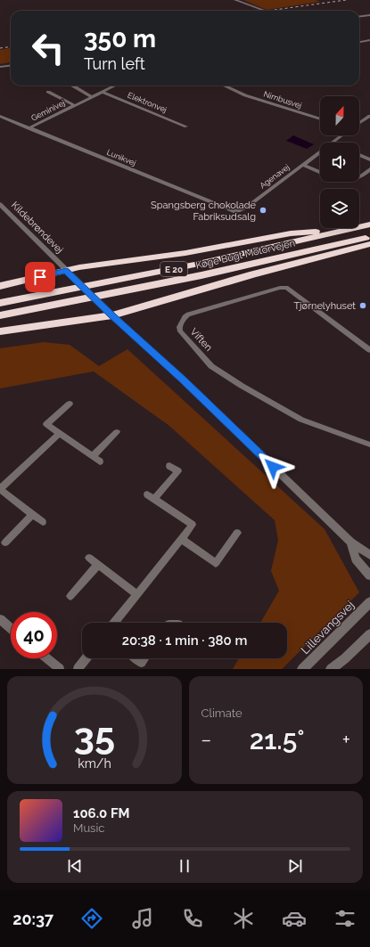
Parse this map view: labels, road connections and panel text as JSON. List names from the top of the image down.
{
  "streets": {
    "highway": ["Køge Bugt Motorvejen", "E 20"],
    "street": [
      "Nimbusvej",
      "Elektronvej",
      "Geminivej",
      "Lunikvej",
      "Agenavej",
      "Kildebrøndevej",
      "Viften",
      "Lillevangsvej"
    ]
  },
  "crossings": [
    ["Elektronvej", "Geminivej"],
    ["Geminivej", "Lunikvej"],
    ["Lunikvej", "Agenavej"]
  ],
  "places": ["Spangsberg chokolade Fabriksudsalg", "Tjørnelyhuset"],
  "north": "top",
  "page": {
    "turn": ["350 m", "Turn left"],
    "limit": "40",
    "trip": "20:38 · 1 min · 380 m",
    "tile": "Climate",
    "heat": ["−", "21.5°", "+"],
    "song": ["106.0 FM", "Music"],
    "tabs": "20:37",
    "gauge": ["35", "km/h"]
  }
}
